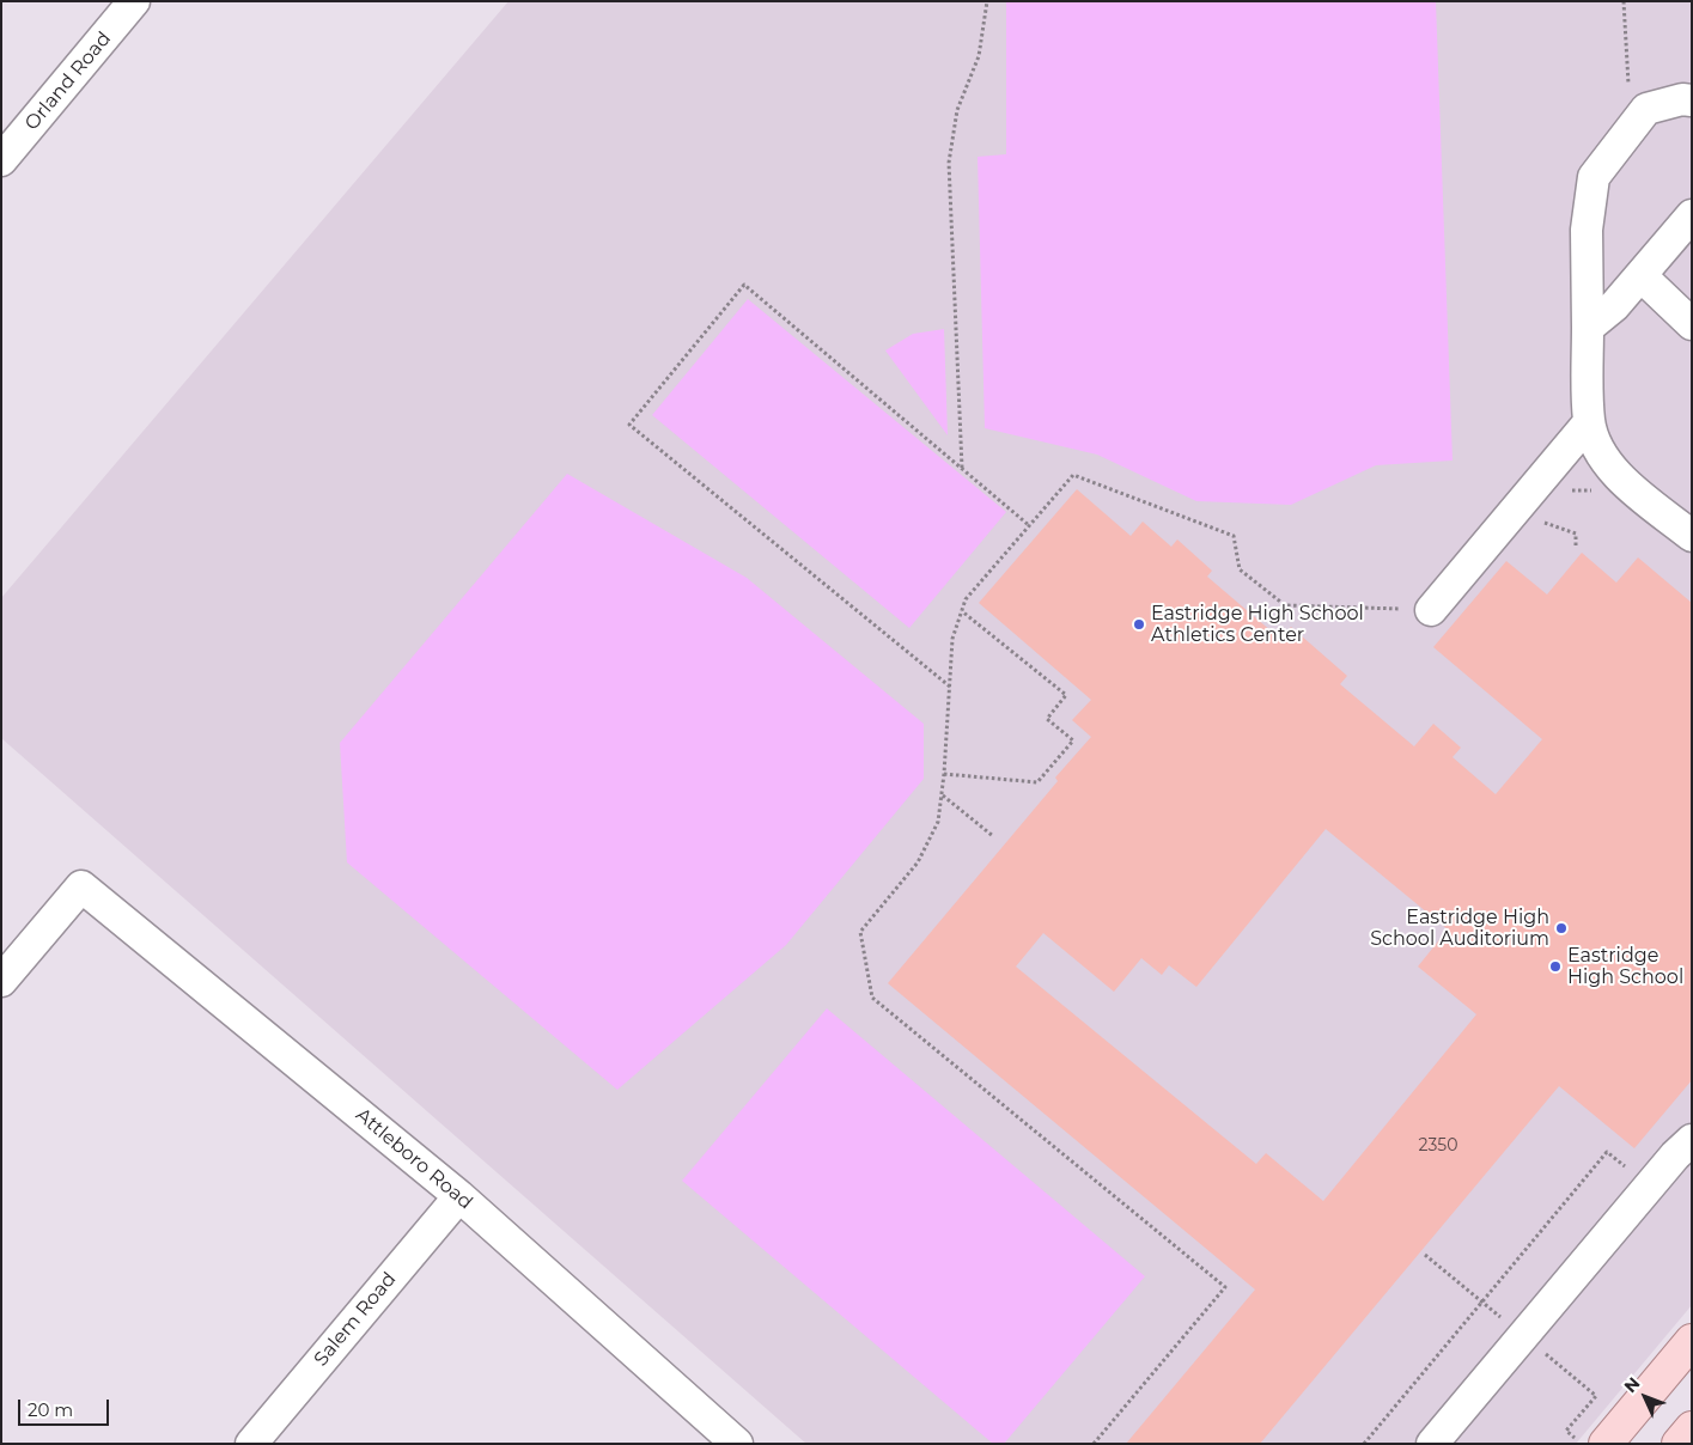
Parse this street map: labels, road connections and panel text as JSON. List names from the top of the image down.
{
  "streets": {
    "street": ["Orland Road", "Attleboro Road", "Salem Road"]
  },
  "crossings": [
    ["Attleboro Road", "Salem Road"]
  ],
  "places": ["Eastridge High School Athletics Center", "Eastridge High School Auditorium", "Eastridge High School"],
  "house_numbers": ["2350"],
  "scale_bar": "20 m",
  "north": "top left"
}
